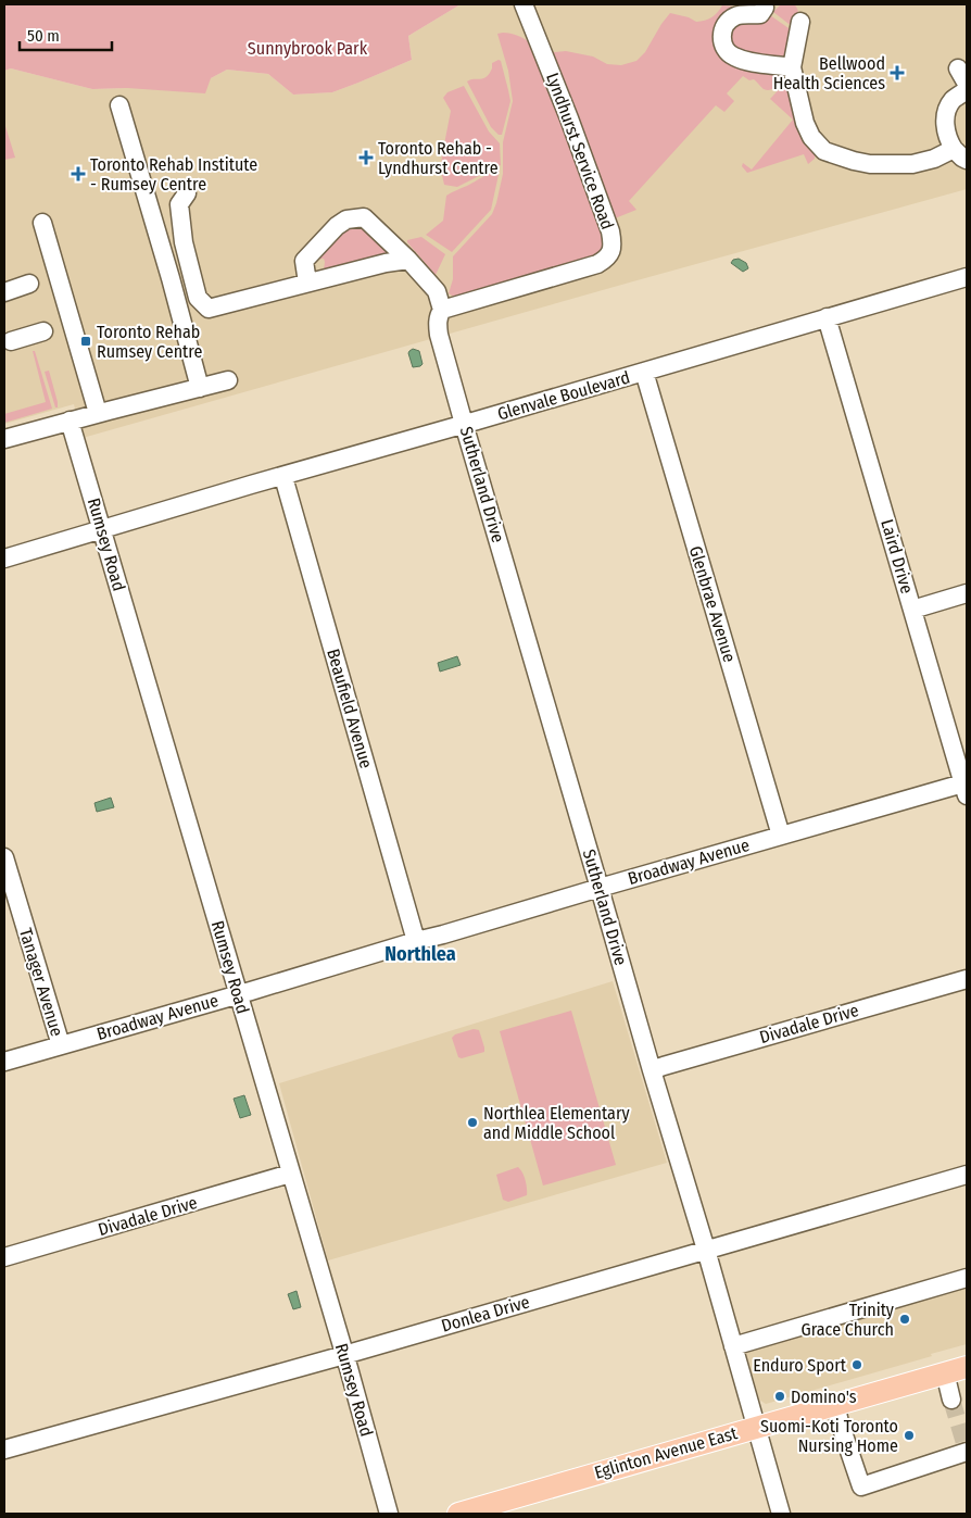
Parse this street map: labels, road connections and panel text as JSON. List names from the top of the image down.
{
  "streets": {
    "main road": ["Eglinton Avenue East"],
    "street": [
      "Lyndhurst Service Road",
      "Glenvale Boulevard",
      "Sutherland Drive",
      "Rumsey Road",
      "Laird Drive",
      "Glenbrae Avenue",
      "Beaufield Avenue",
      "Broadway Avenue",
      "Tanager Avenue",
      "Divadale Drive",
      "Donlea Drive"
    ]
  },
  "crossings": [
    ["Lyndhurst Service Road", "Sutherland Drive"],
    ["Glenvale Boulevard", "Sutherland Drive"],
    ["Glenvale Boulevard", "Rumsey Road"],
    ["Glenvale Boulevard", "Laird Drive"],
    ["Glenvale Boulevard", "Glenbrae Avenue"],
    ["Glenvale Boulevard", "Beaufield Avenue"],
    ["Sutherland Drive", "Broadway Avenue"],
    ["Sutherland Drive", "Divadale Drive"],
    ["Sutherland Drive", "Donlea Drive"],
    ["Sutherland Drive", "Eglinton Avenue East"],
    ["Rumsey Road", "Broadway Avenue"],
    ["Rumsey Road", "Divadale Drive"],
    ["Rumsey Road", "Donlea Drive"],
    ["Laird Drive", "Broadway Avenue"],
    ["Glenbrae Avenue", "Broadway Avenue"],
    ["Beaufield Avenue", "Broadway Avenue"],
    ["Broadway Avenue", "Tanager Avenue"]
  ],
  "districts": ["Northlea"],
  "parks": ["Sunnybrook Park"],
  "places": {
    "health": ["Bellwood Health Sciences", "Toronto Rehab - Lyndhurst Centre", "Toronto Rehab Institute - Rumsey Centre"],
    "transit": ["Toronto Rehab Rumsey Centre"],
    "other": [
      "Northlea Elementary and Middle School",
      "Trinity Grace Church",
      "Enduro Sport",
      "Domino's",
      "Suomi-Koti Toronto Nursing Home"
    ]
  },
  "scale_bar": "50 m"
}
